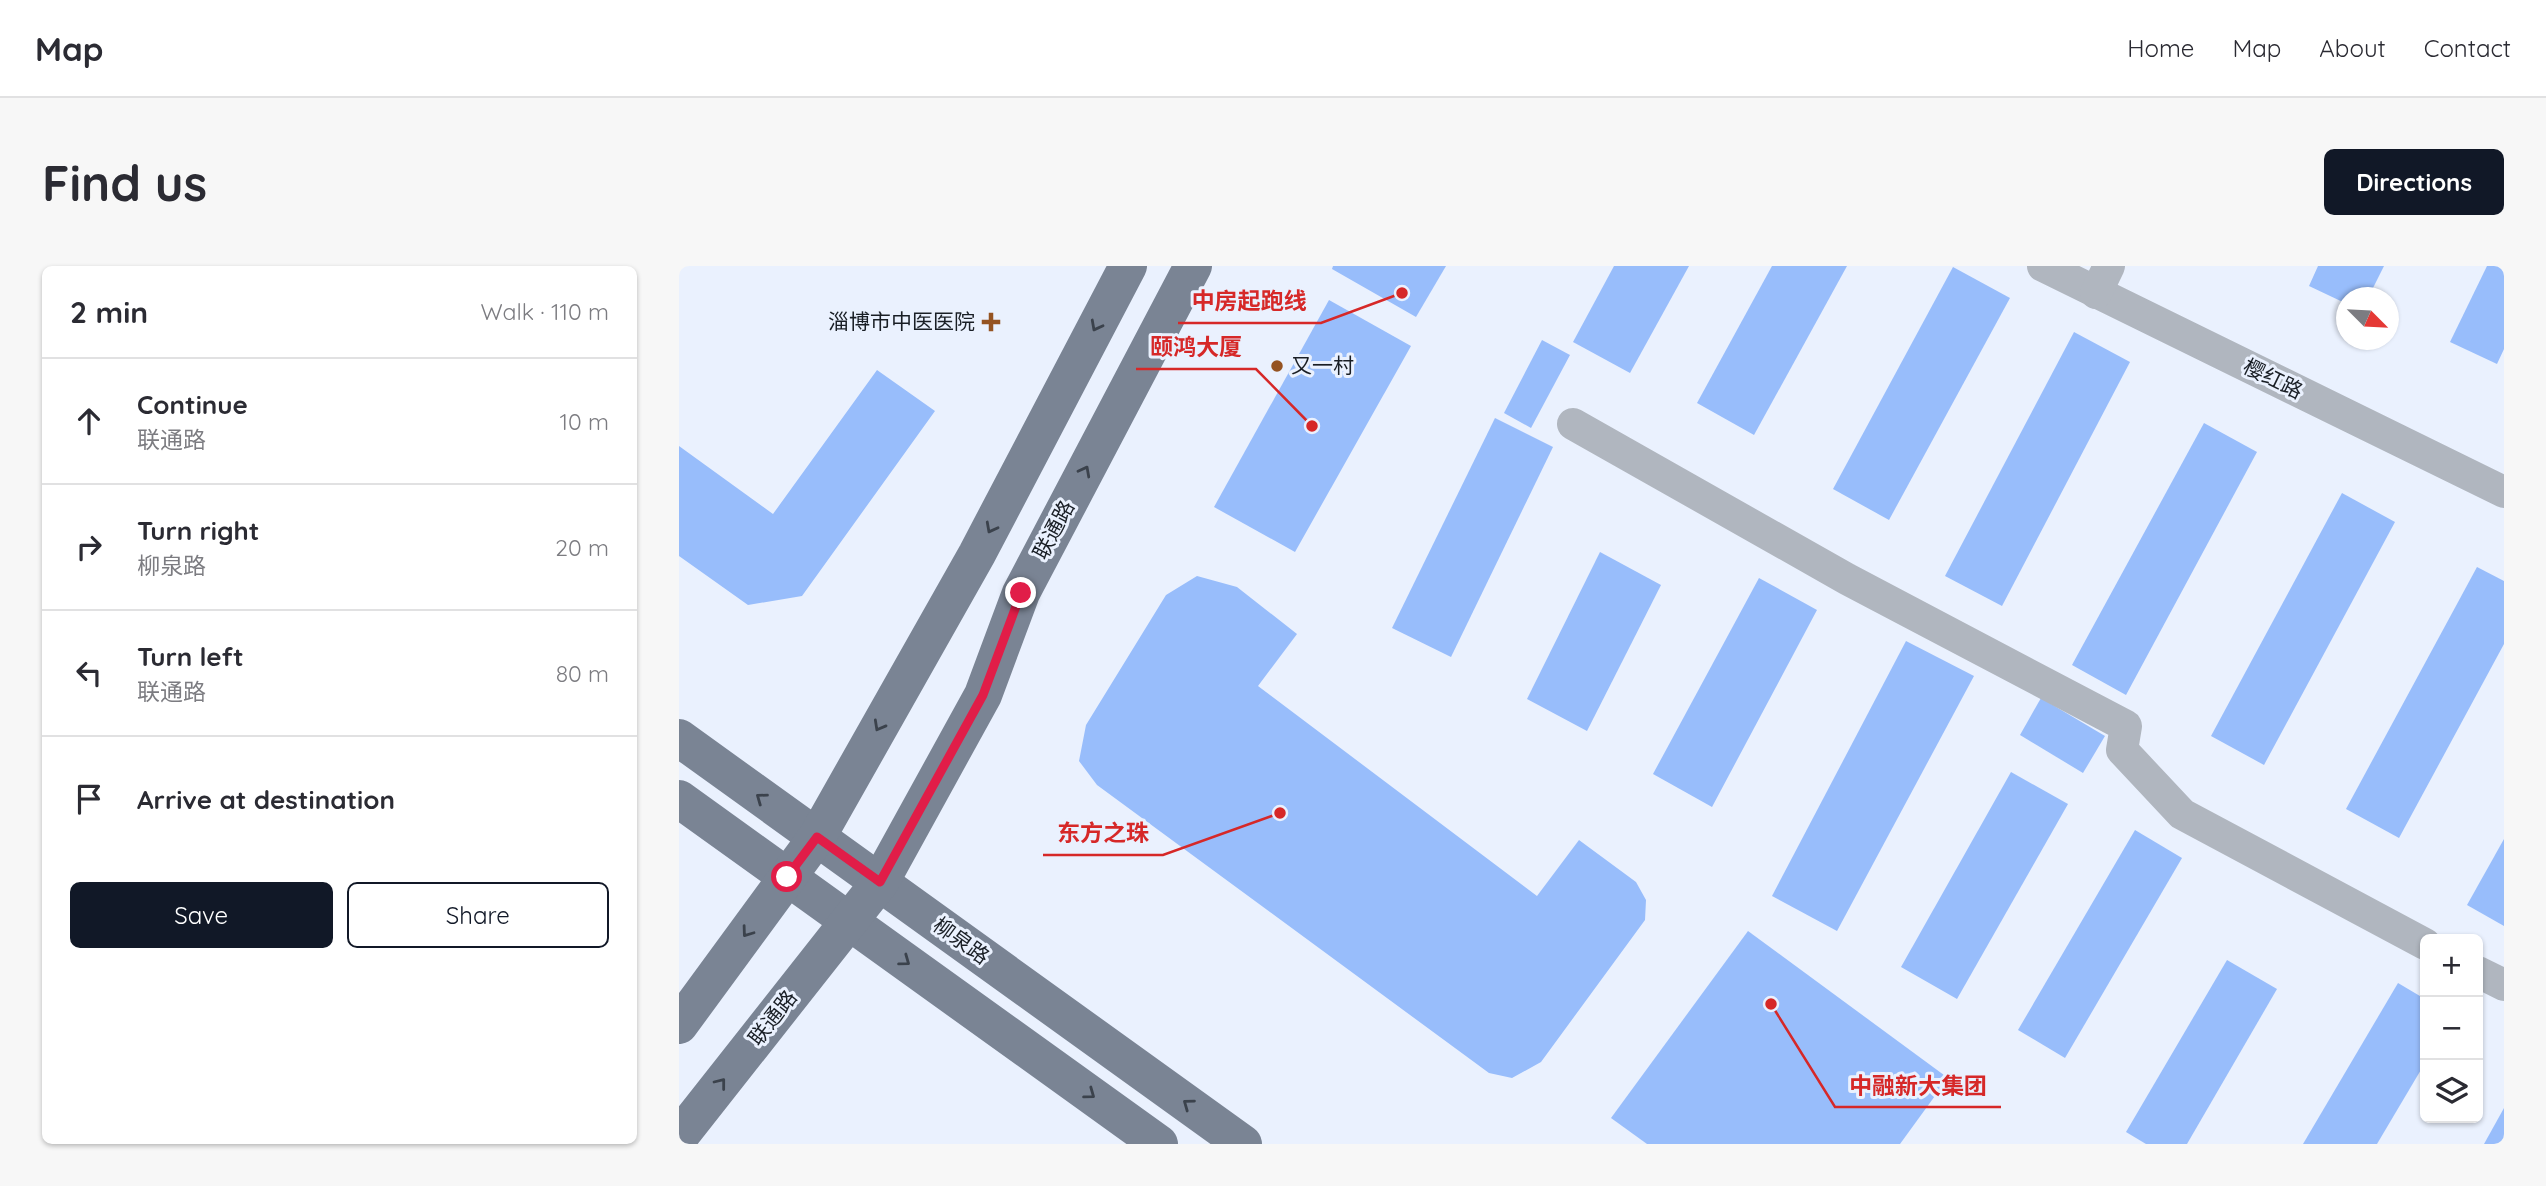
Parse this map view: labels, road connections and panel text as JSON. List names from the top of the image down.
{
  "streets": {
    "main road": ["联通路", "柳泉路"],
    "street": ["樱红路"]
  },
  "crossings": [
    ["联通路", "柳泉路"]
  ],
  "places": {
    "other": [
      "中房起跑线",
      "又一村",
      "颐鸿大厦",
      "东方之珠",
      "中融新大集团"
    ],
    "health": ["淄博市中医医院"]
  },
  "north": "bottom right",
  "page": {
    "header": "Map",
    "nav": [
      "Home",
      "Map",
      "About",
      "Contact"
    ],
    "buttons": [
      "Directions",
      ["Save", "Share"]
    ],
    "title": "Find us",
    "heading": ["2 min", "Walk · 110 m"],
    "list": [
      ["Continue", "联通路", "10 m"],
      ["Turn right", "柳泉路", "20 m"],
      ["Turn left", "联通路", "80 m"],
      "Arrive at destination"
    ],
    "map_buttons": ["+", "−"]
  }
}
